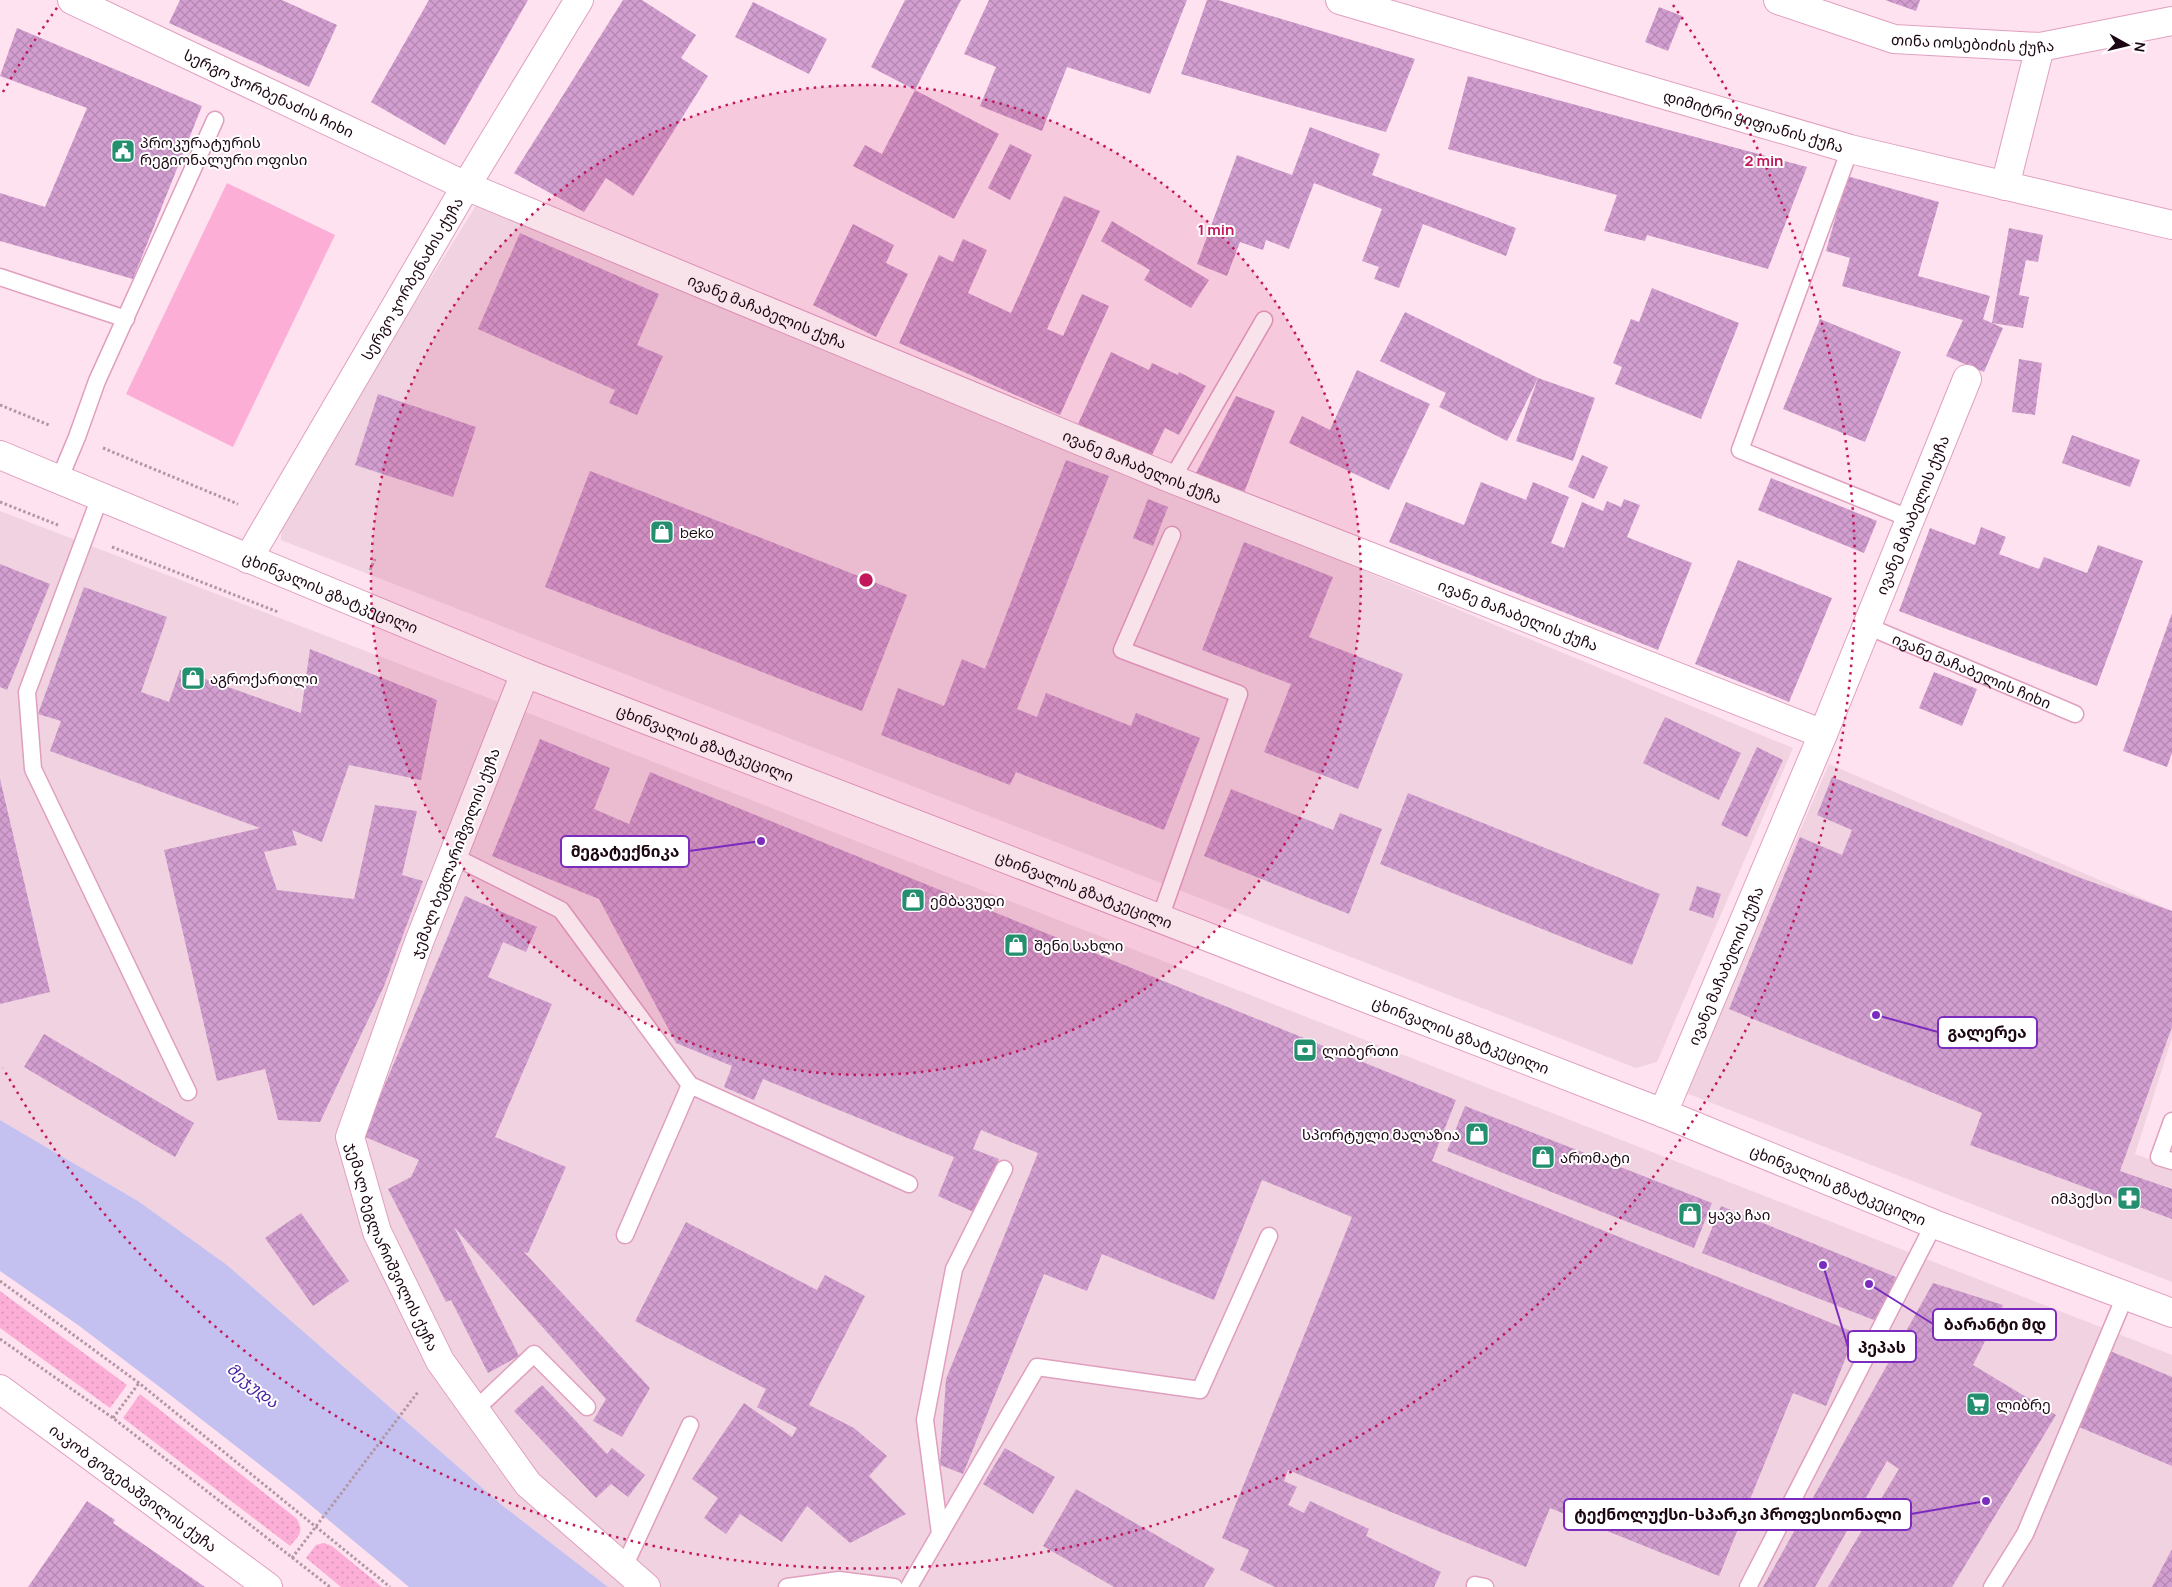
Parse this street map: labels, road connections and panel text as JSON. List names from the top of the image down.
{
  "streets": {
    "street": [
      "თინა იოსებიძის ქუჩა",
      "სერგო ჯორბენაძის ჩიხი",
      "დიმიტრი ყიფიანის ქუჩა",
      "სერგო ჯორბენაძის ქუჩა",
      "ივანე მაჩაბელის ქუჩა",
      "ცხინვალის გზატკეცილი",
      "ჯემალ ბეგლარიშვილის ქუჩა",
      "იაკობ გოგებაშვილის ქუჩა"
    ],
    "lane": ["ივანე მაჩაბელის ჩიხი"]
  },
  "crossings": [
    ["სერგო ჯორბენაძის ჩიხი", "სერგო ჯორბენაძის ქუჩა"],
    ["სერგო ჯორბენაძის ჩიხი", "ივანე მაჩაბელის ქუჩა"],
    ["სერგო ჯორბენაძის ქუჩა", "ივანე მაჩაბელის ქუჩა"],
    ["სერგო ჯორბენაძის ქუჩა", "ცხინვალის გზატკეცილი"],
    ["ივანე მაჩაბელის ქუჩა", "ცხინვალის გზატკეცილი"],
    ["ივანე მაჩაბელის ქუჩა", "ივანე მაჩაბელის ჩიხი"],
    ["ცხინვალის გზატკეცილი", "ჯემალ ბეგლარიშვილის ქუჩა"]
  ],
  "water": ["მეჯუდა"],
  "places": {
    "public building": ["პროკურატურის რეგიონალური ოფისი"],
    "shop": [
      "beko",
      "აგროქართლი",
      "ემბავუდი",
      "შენი სახლი",
      "სპორტული მალაზია",
      "არომატი",
      "ყავა ჩაი"
    ],
    "other": [
      "მეგატექნიკა",
      "გალერეა",
      "პეპას",
      "ბარანტი მდ",
      "ტექნოლუქსი-სპარკი პროფესიონალი"
    ],
    "bank": ["ლიბერთი"],
    "pharmacy": ["იმპექსი"],
    "supermarket": ["ლიბრე"]
  },
  "north": "right",
  "rings": ["2 min", "1 min"]
}
